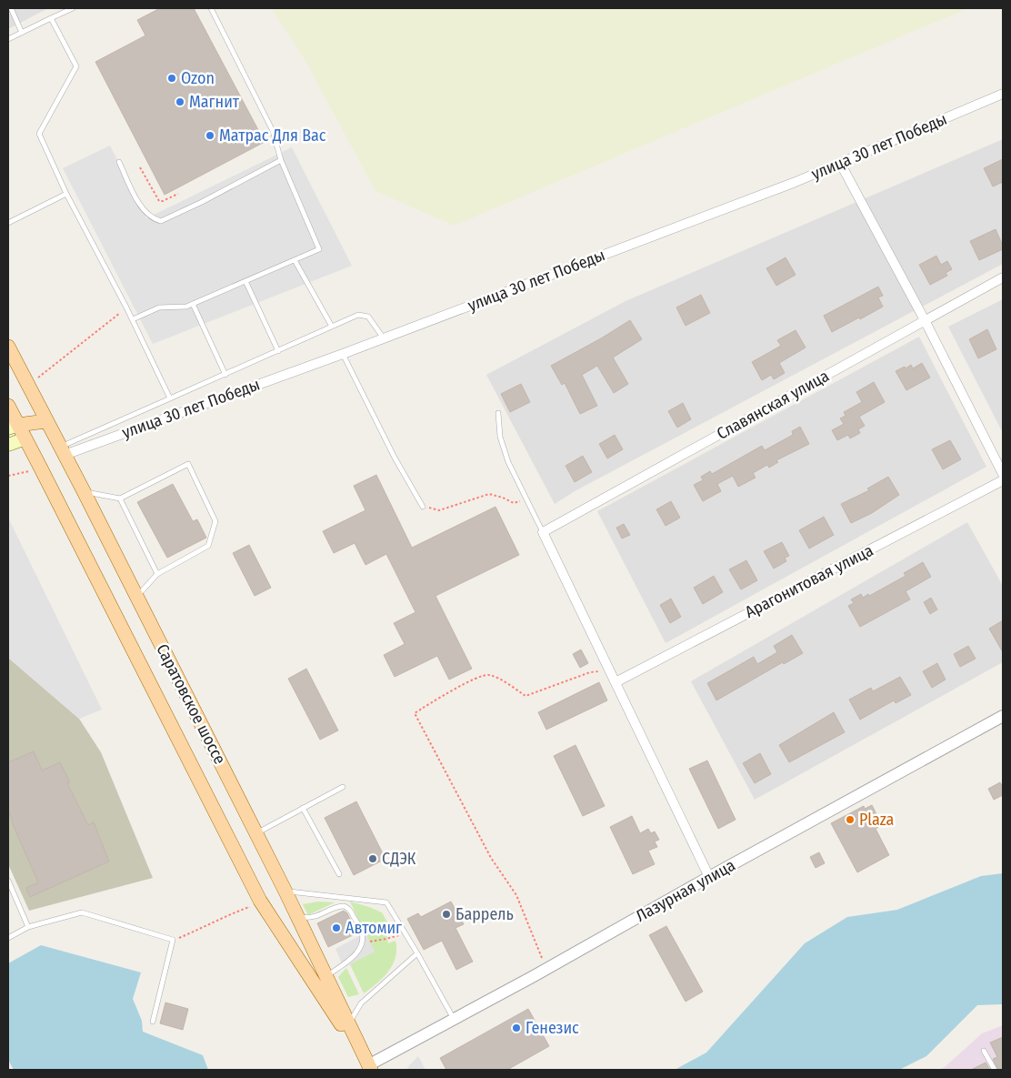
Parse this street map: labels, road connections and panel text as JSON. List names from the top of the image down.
{
  "streets": {
    "main road": ["Саратовское шоссе"],
    "street": [
      "улица 30 лет Победы",
      "Славянская улица",
      "Арагонитовая улица",
      "Лазурная улица"
    ]
  },
  "crossings": [
    ["улица 30 лет Победы", "Саратовское шоссе"],
    ["Саратовское шоссе", "Лазурная улица"]
  ],
  "places": [
    "Ozon",
    "Магнит",
    "Матрас Для Вас",
    "Plaza",
    "СДЭК",
    "Баррель",
    "Автомиг",
    "Генезис"
  ]
}
